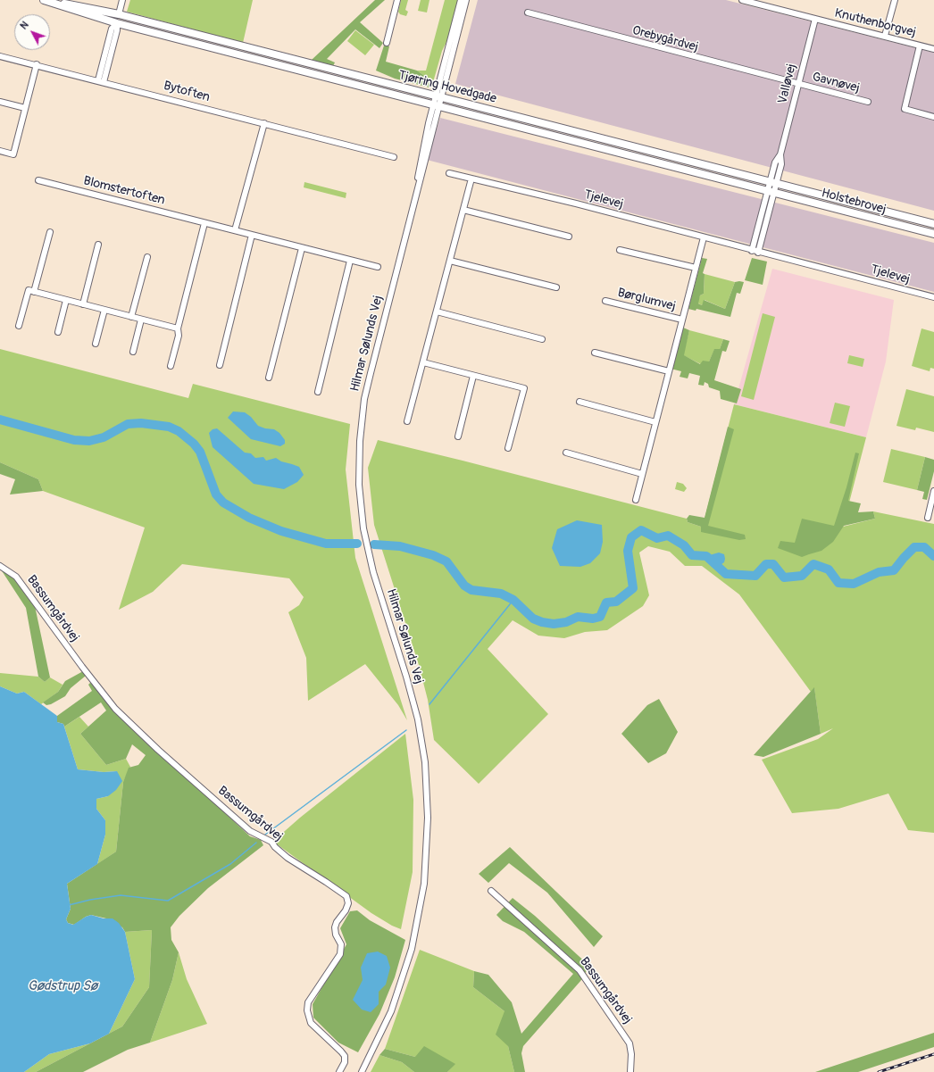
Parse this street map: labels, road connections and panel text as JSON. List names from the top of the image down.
{
  "streets": {
    "main road": ["Tjørring Hovedgade", "Holstebrovej"],
    "street": [
      "Knuthenborgvej",
      "Orebygårdvej",
      "Gavnøvej",
      "Valløvej",
      "Bytoften",
      "Blomstertoften",
      "Tjelevej",
      "Børglumvej",
      "Hilmar Sølunds Vej",
      "Bassumgårdvej"
    ]
  },
  "crossings": [
    ["Knuthenborgvej", "Valløvej"],
    ["Orebygårdvej", "Gavnøvej"],
    ["Orebygårdvej", "Valløvej"],
    ["Gavnøvej", "Valløvej"],
    ["Valløvej", "Tjørring Hovedgade"],
    ["Valløvej", "Holstebrovej"],
    ["Tjørring Hovedgade", "Holstebrovej"],
    ["Tjørring Hovedgade", "Hilmar Sølunds Vej"],
    ["Tjelevej", "Børglumvej"]
  ],
  "water": ["Gødstrup Sø"],
  "north": "top left"
}
